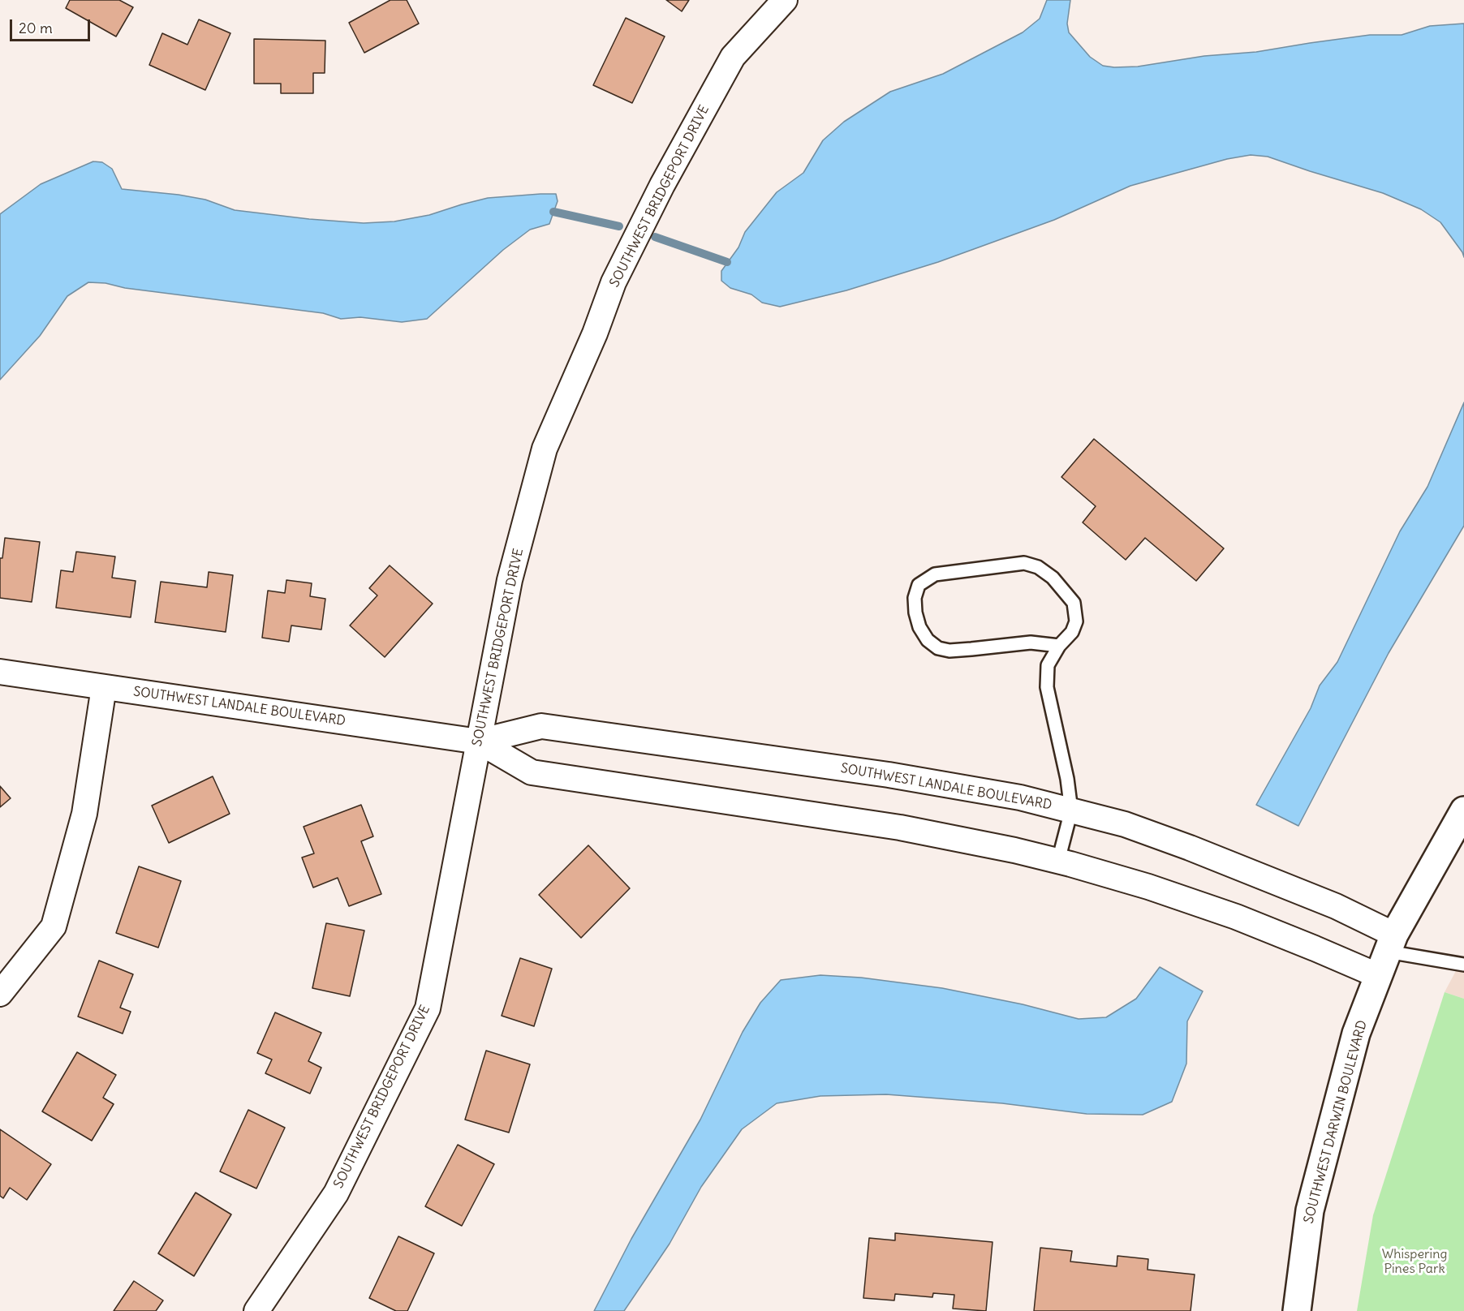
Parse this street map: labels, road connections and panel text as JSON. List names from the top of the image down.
{
  "streets": {
    "street": ["SOUTHWEST BRIDGEPORT DRIVE", "SOUTHWEST LANDALE BOULEVARD", "SOUTHWEST DARWIN BOULEVARD"]
  },
  "crossings": [
    ["SOUTHWEST BRIDGEPORT DRIVE", "SOUTHWEST LANDALE BOULEVARD"],
    ["SOUTHWEST LANDALE BOULEVARD", "SOUTHWEST DARWIN BOULEVARD"]
  ],
  "parks": ["Whispering Pines Park"],
  "scale_bar": "20 m"
}
